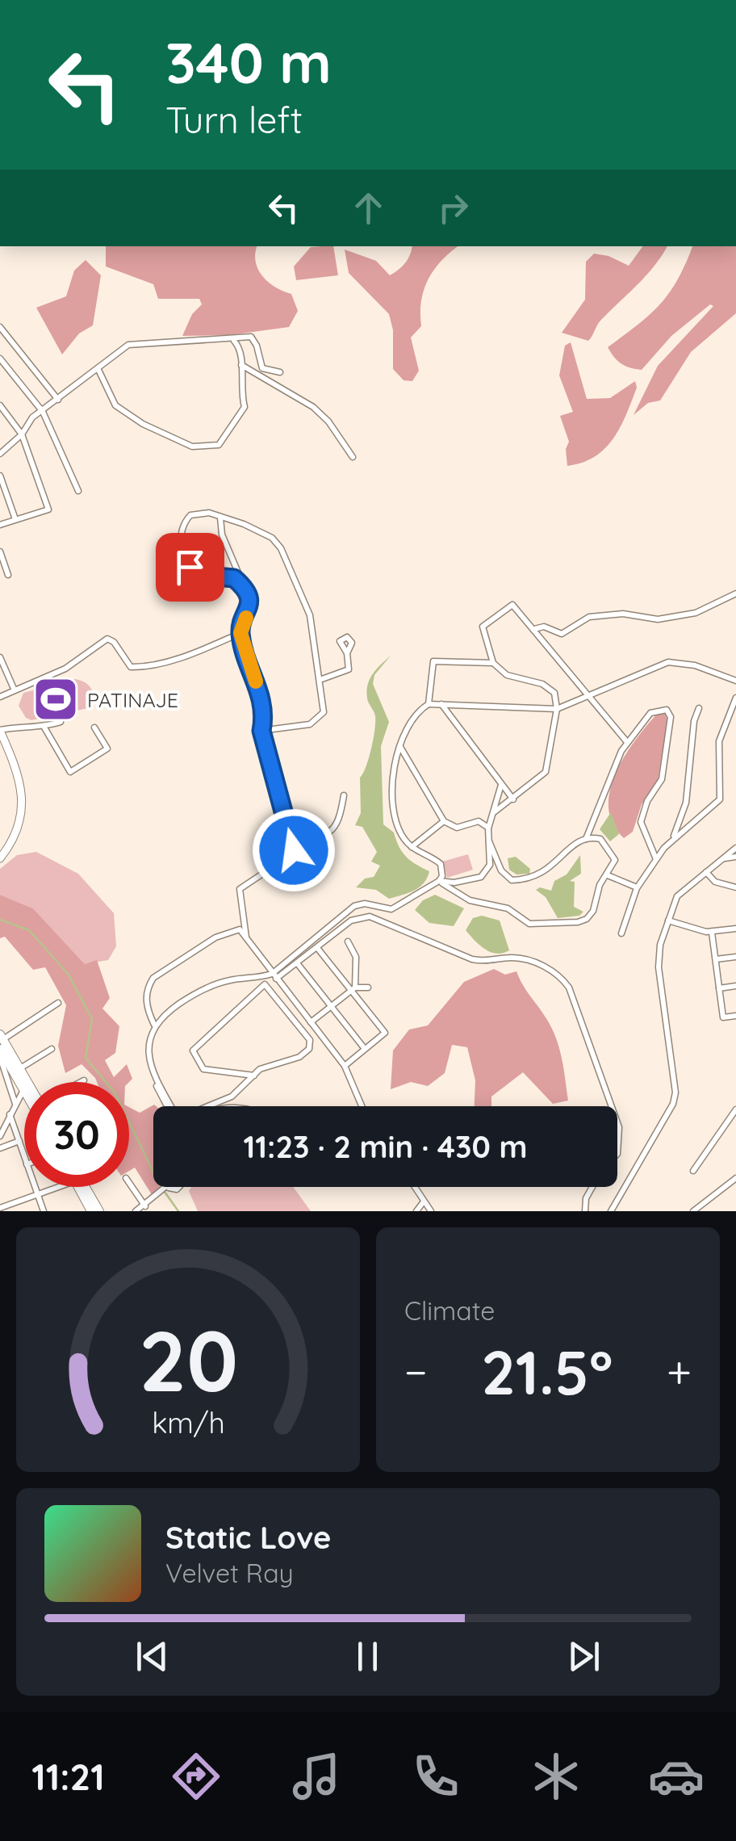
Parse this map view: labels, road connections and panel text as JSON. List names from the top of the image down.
{
  "places": {
    "sports": ["PATINAJE"]
  },
  "page": {
    "turn": ["340 m", "Turn left"],
    "limit": "30",
    "trip": "11:23 · 2 min · 430 m",
    "tile": "Climate",
    "heat": ["−", "21.5°", "+"],
    "song": ["Static Love", "Velvet Ray"],
    "tabs": "11:21",
    "gauge": ["20", "km/h"]
  }
}
